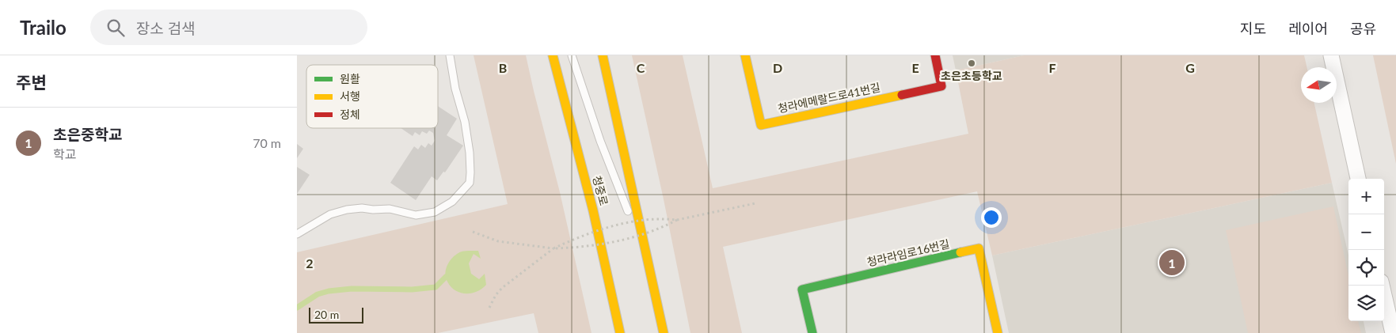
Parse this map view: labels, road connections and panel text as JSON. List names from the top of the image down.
{
  "streets": {
    "street": ["청라에메랄드로41번길", "청중로", "청라라임로16번길"]
  },
  "places": ["초은초등학교"],
  "legend": ["원활", "서행", "정체"],
  "scale_bar": "20 m",
  "north": "left",
  "page": {
    "header": "Trailo",
    "search": "장소 검색",
    "nav": ["지도", "레이어", "공유"],
    "heading": "주변",
    "list": [
      {
        "mark": "1",
        "name": "초은중학교",
        "note": "학교",
        "value": "70 m"
      }
    ],
    "map_buttons": ["+", "−"],
    "pins": "1",
    "scale": "20 m"
  },
  "grid": {
    "columns": [
      "B",
      "C",
      "D",
      "E",
      "F",
      "G"
    ],
    "rows": ["2"]
  }
}
